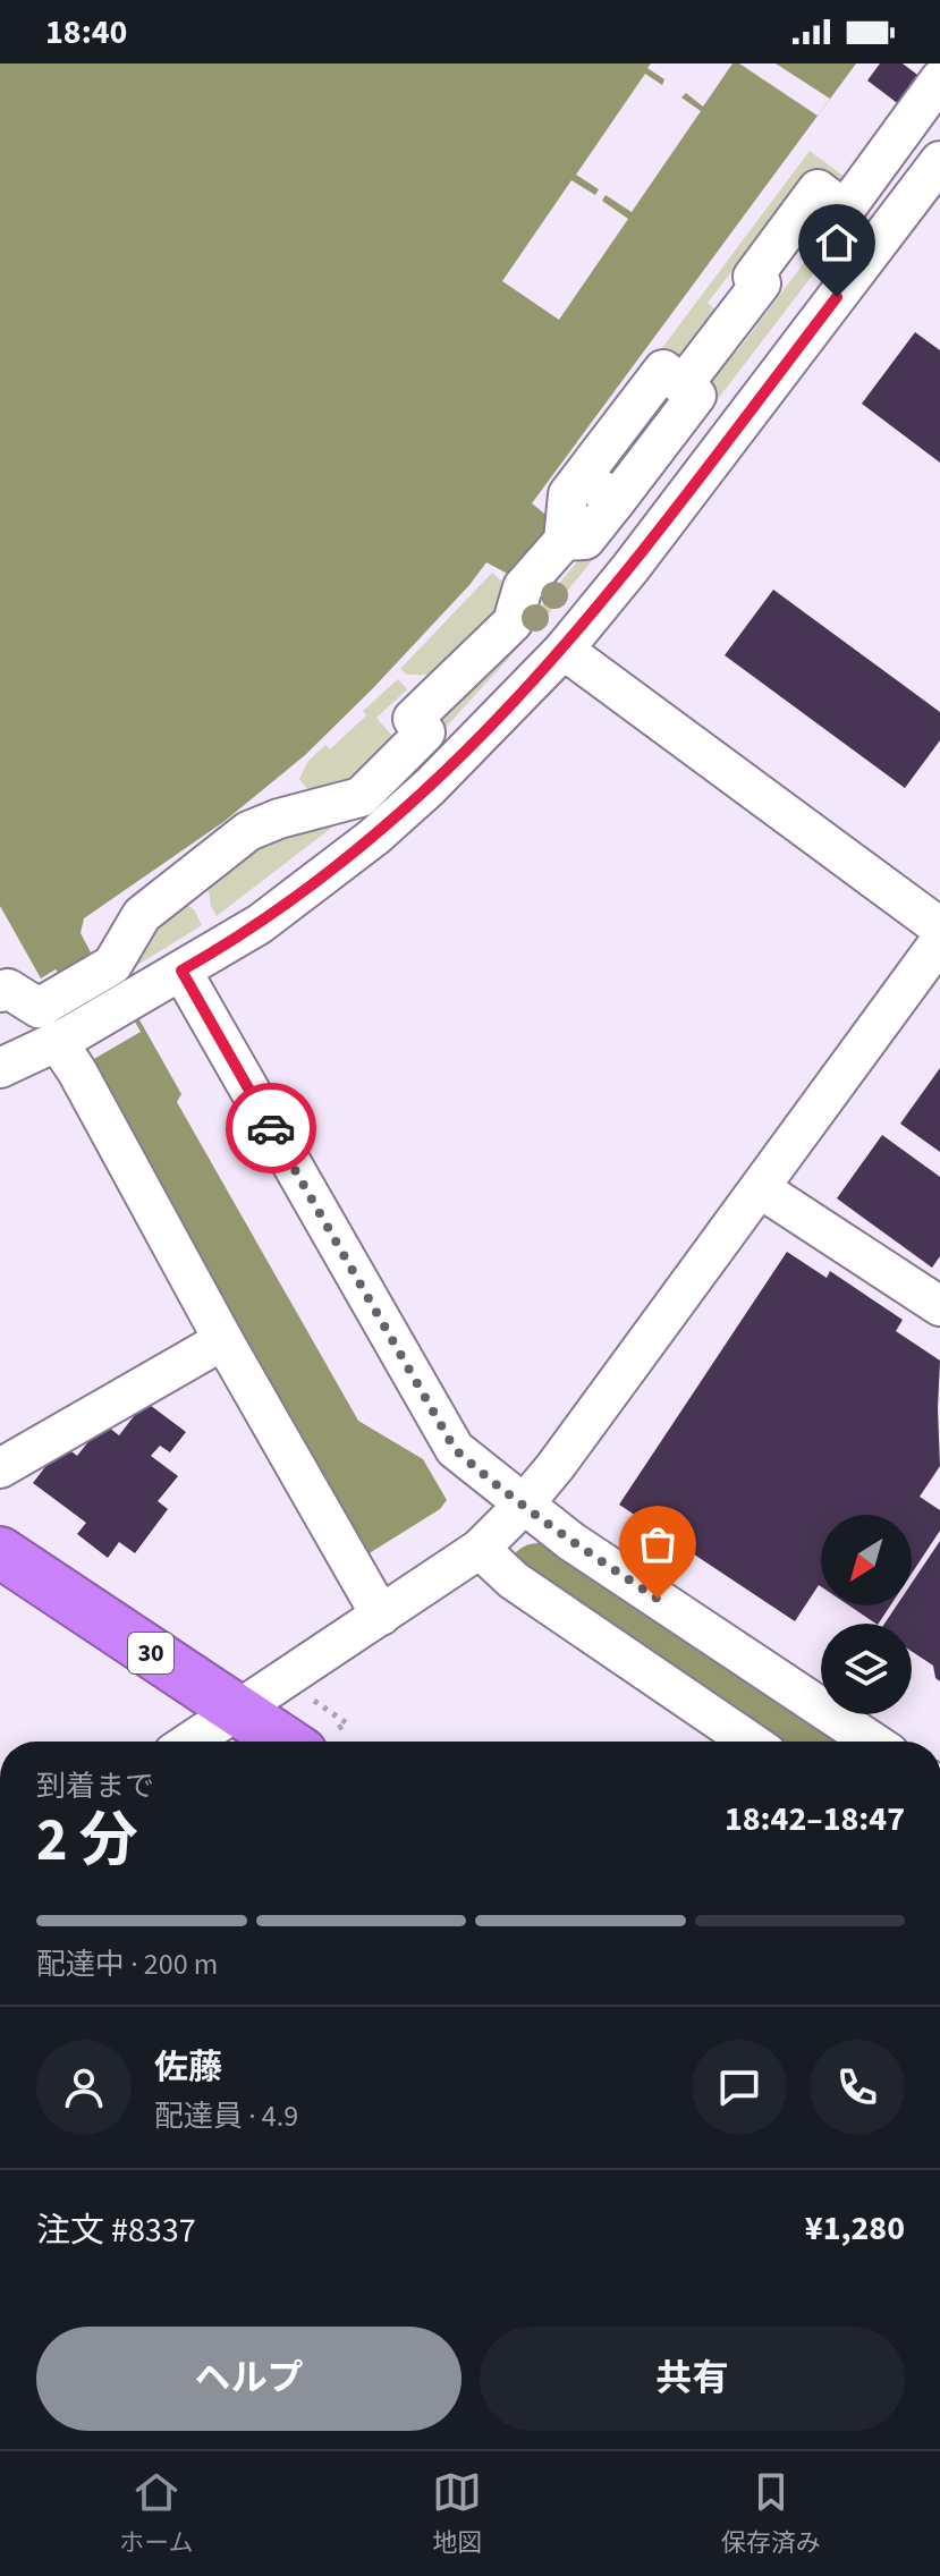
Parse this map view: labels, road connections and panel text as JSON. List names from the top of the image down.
{
  "streets": {
    "highway": ["30"]
  },
  "north": "bottom left",
  "page": {
    "status": "18:40",
    "heading": ["2 分", "到着まで", "18:42–18:47"],
    "panel": [
      "佐藤",
      "配達員 · 4.9",
      "注文 #8337",
      "¥1,280"
    ],
    "bar": "配達中 · 200 m",
    "buttons": ["ヘルプ", "共有"],
    "tabs": ["ホーム", "地図", "保存済み"]
  }
}
